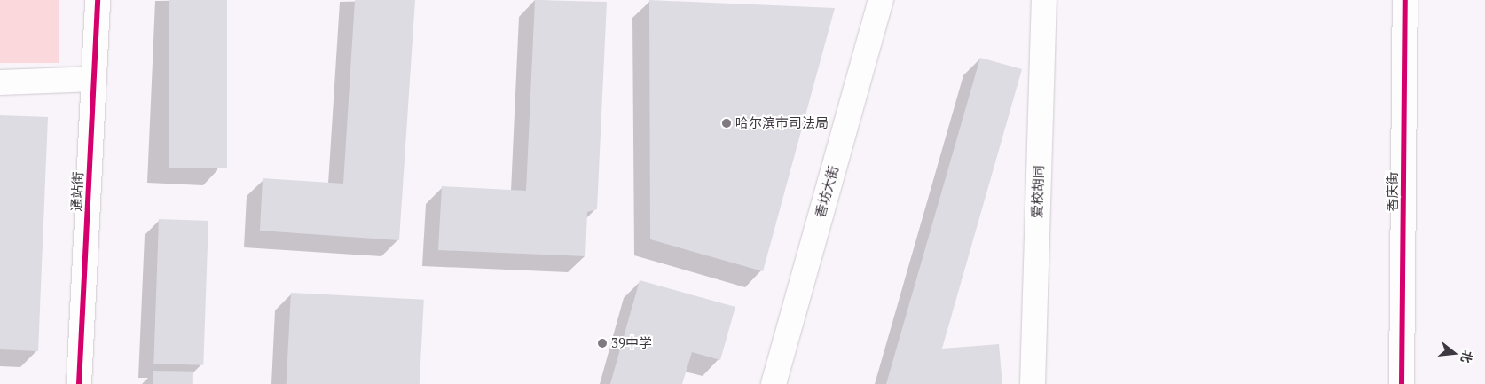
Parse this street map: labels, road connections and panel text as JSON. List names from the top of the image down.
{
  "streets": {
    "street": [
      "通站街",
      "香坊大街",
      "爱校胡同",
      "香庆街"
    ]
  },
  "places": ["哈尔滨市司法局", "39中学"],
  "north": "right"
}
